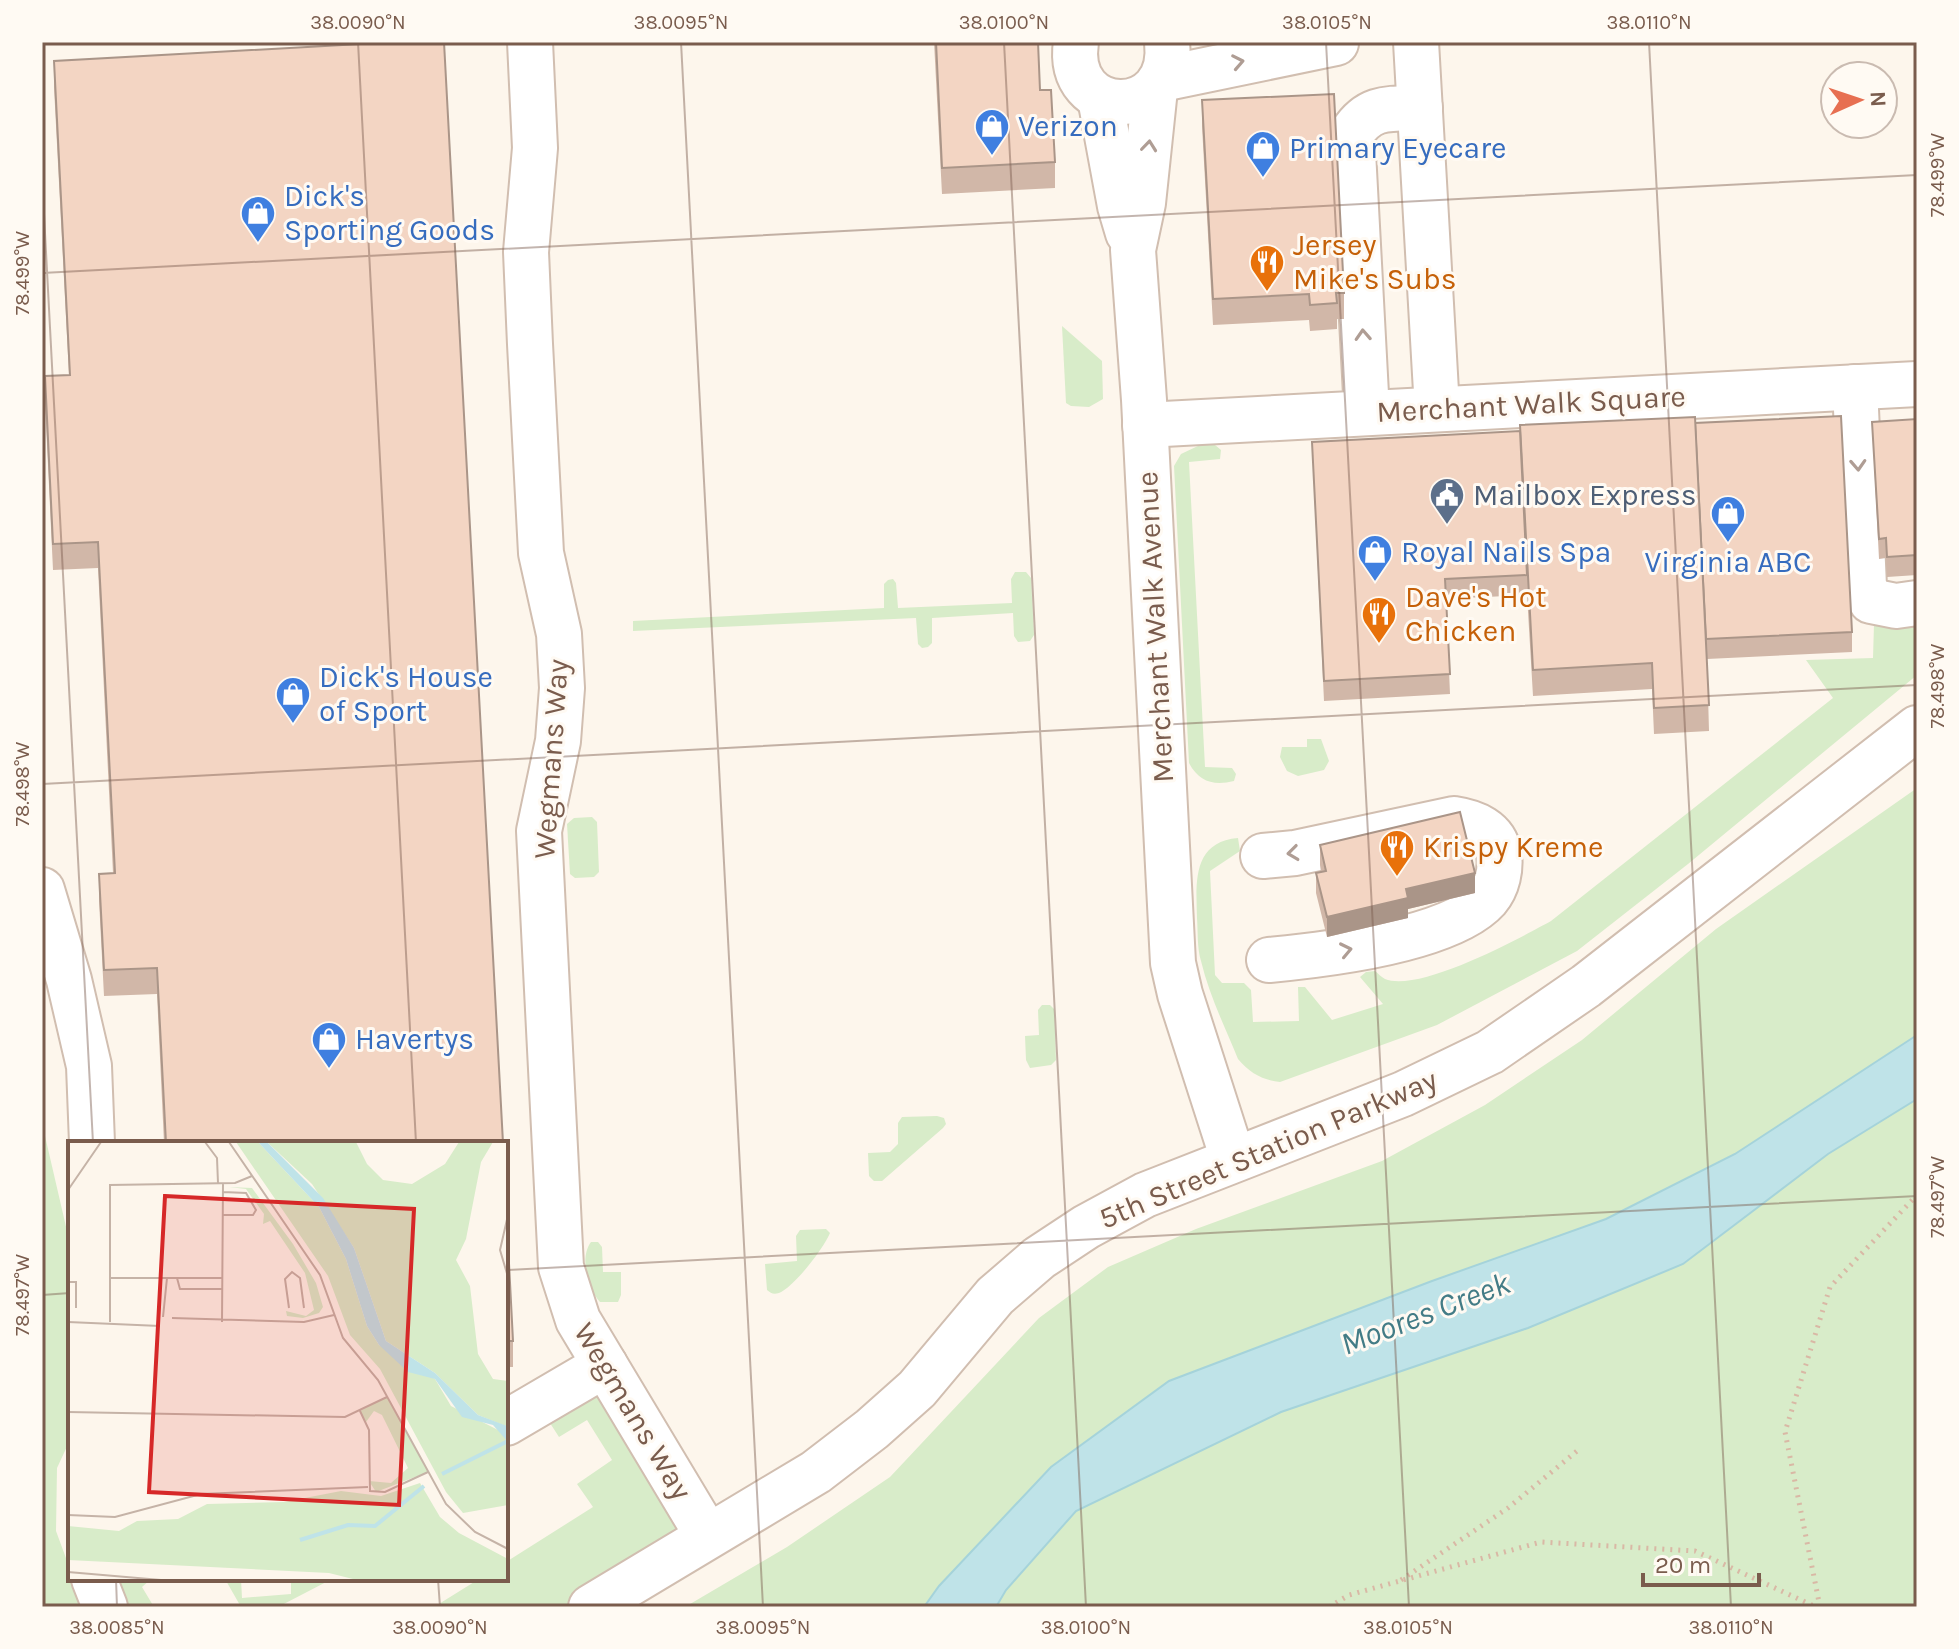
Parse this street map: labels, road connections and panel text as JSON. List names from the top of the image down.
{
  "streets": {
    "street": [
      "Merchant Walk Square",
      "Merchant Walk Avenue",
      "Wegmans Way",
      "5th Street Station Parkway"
    ]
  },
  "crossings": [
    ["Merchant Walk Square", "Merchant Walk Avenue"],
    ["Merchant Walk Avenue", "5th Street Station Parkway"],
    ["Wegmans Way", "5th Street Station Parkway"]
  ],
  "water": ["Moores Creek"],
  "places": {
    "shop": [
      "Verizon",
      "Primary Eyecare",
      "Dick's Sporting Goods",
      "Virginia ABC",
      "Royal Nails Spa",
      "Dick's House of Sport",
      "Havertys"
    ],
    "restaurant": ["Jersey Mike's Subs", "Dave's Hot Chicken", "Krispy Kreme"],
    "public building": ["Mailbox Express"]
  },
  "scale_bar": "20 m",
  "north": "right",
  "coordinates": [
    "38.0090°N",
    "38.0095°N",
    "38.0100°N",
    "38.0105°N",
    "38.0110°N",
    "78.499°W",
    "78.498°W",
    "78.497°W",
    "38.0085°N"
  ]
}
